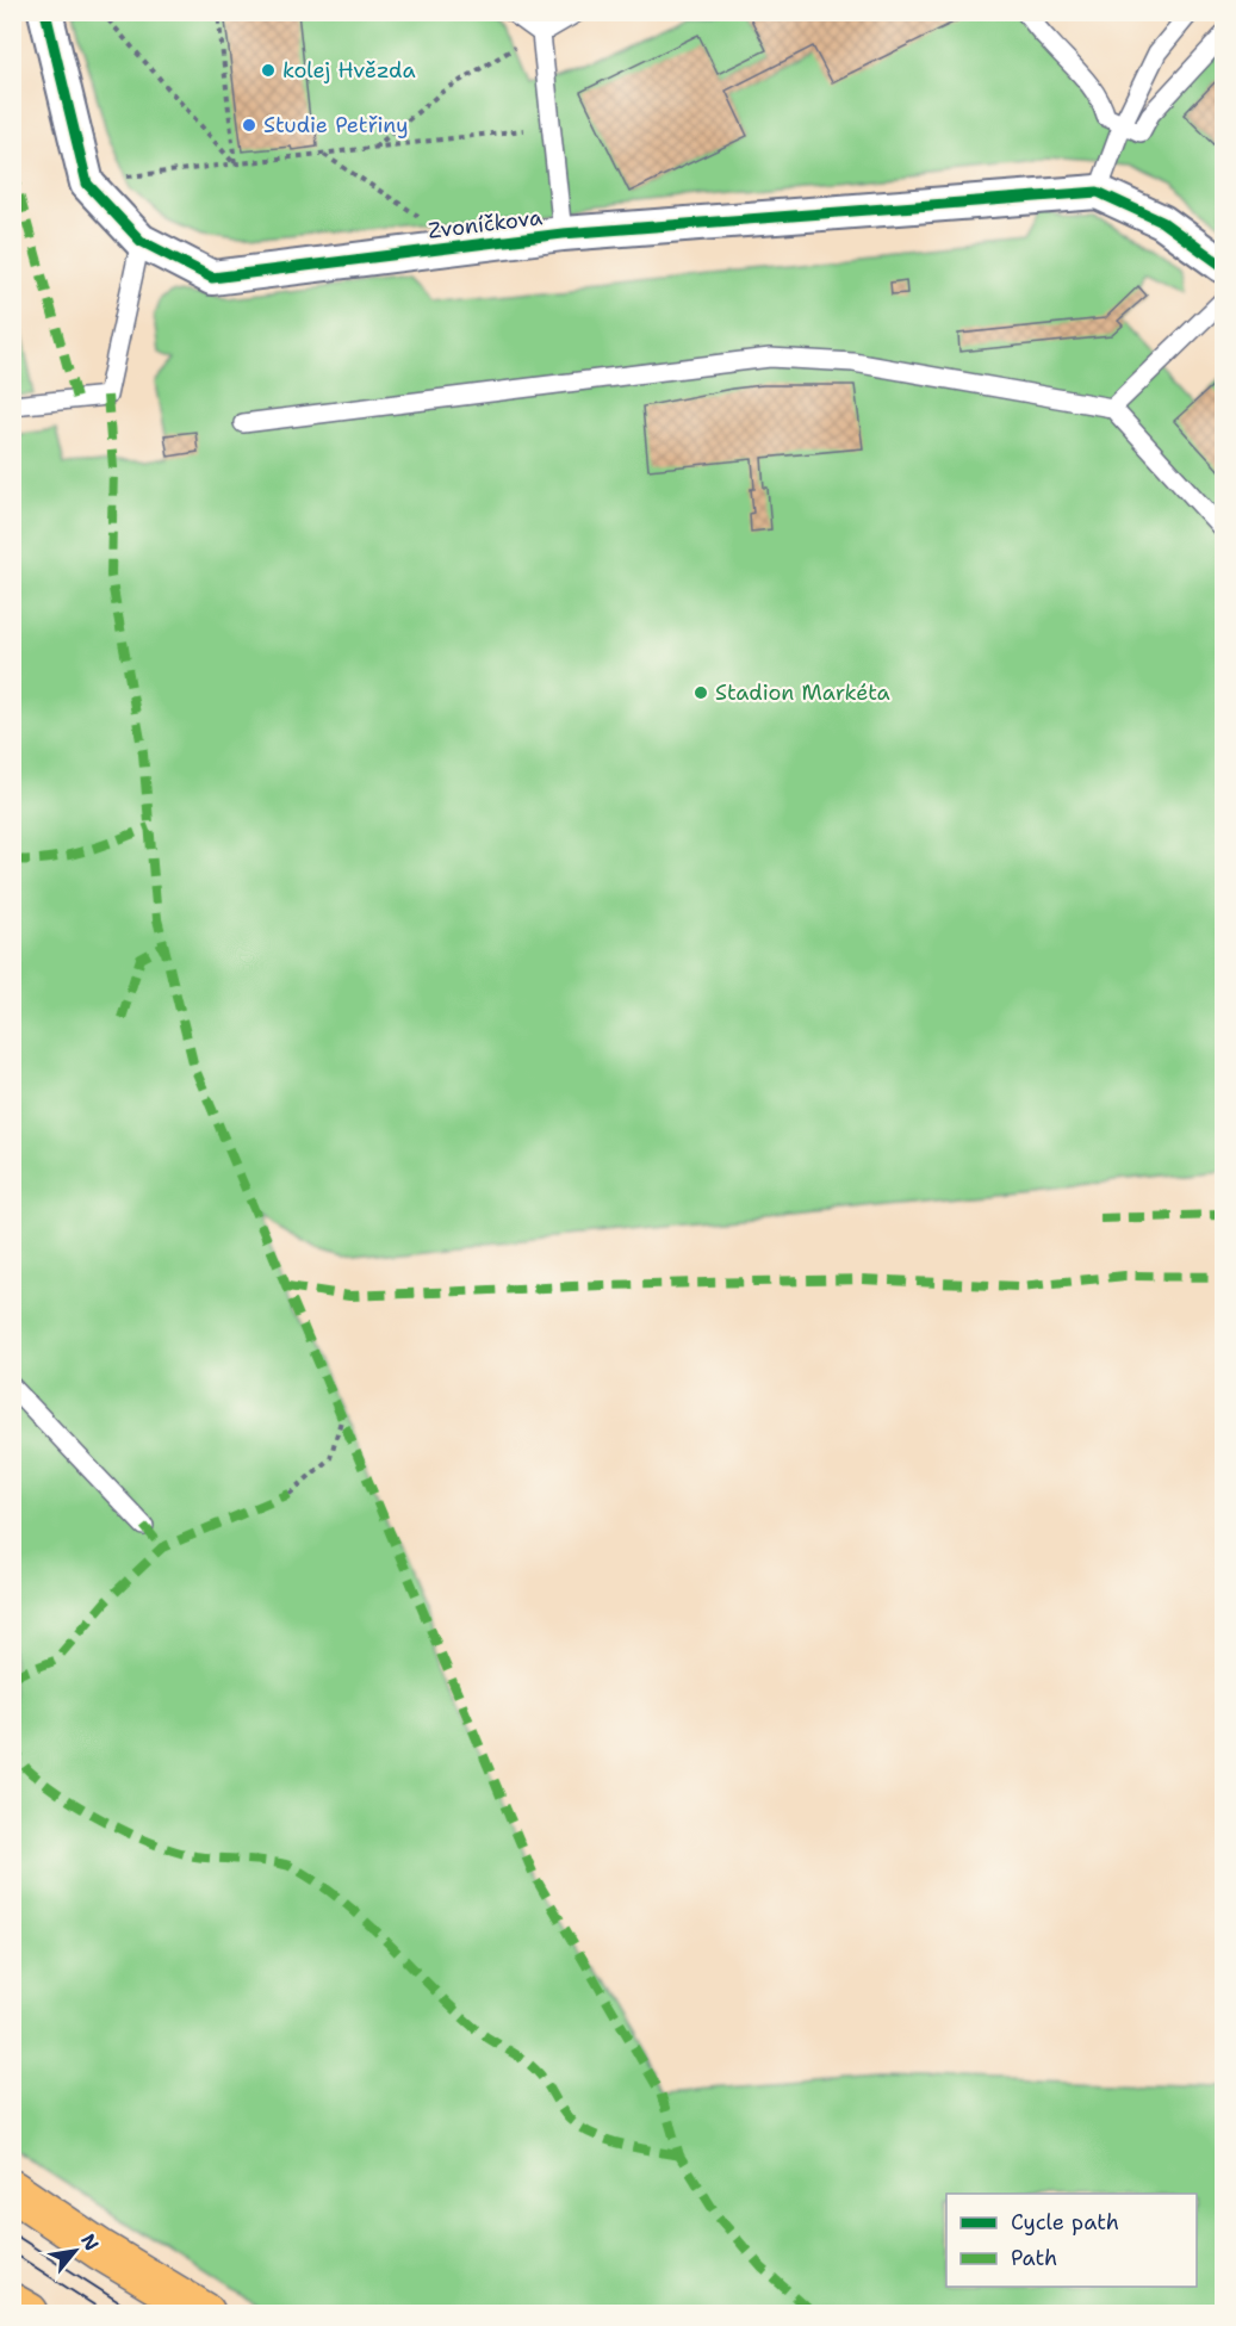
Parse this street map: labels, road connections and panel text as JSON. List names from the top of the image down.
{
  "streets": {
    "street": ["Zvoníčkova"]
  },
  "places": ["kolej Hvězda", "Studie Petřiny", "Stadion Markéta"],
  "legend": ["Cycle path", "Path"],
  "north": "top right"
}
